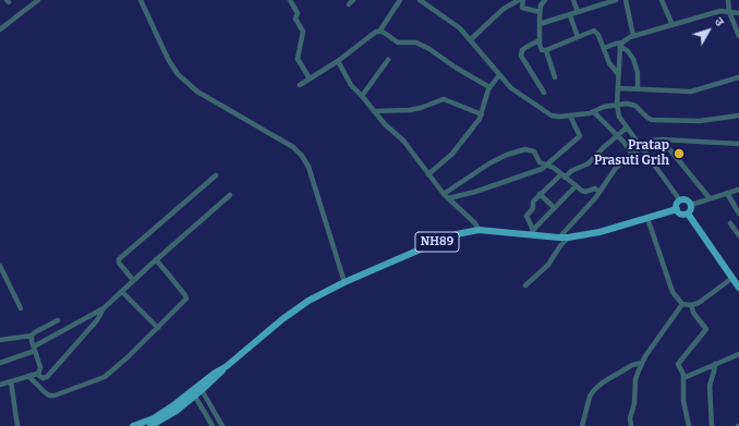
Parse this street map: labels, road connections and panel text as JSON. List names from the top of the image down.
{
  "streets": {
    "main road": ["NH89"]
  },
  "places": ["Pratap Prasuti Grih"],
  "north": "top right"
}
